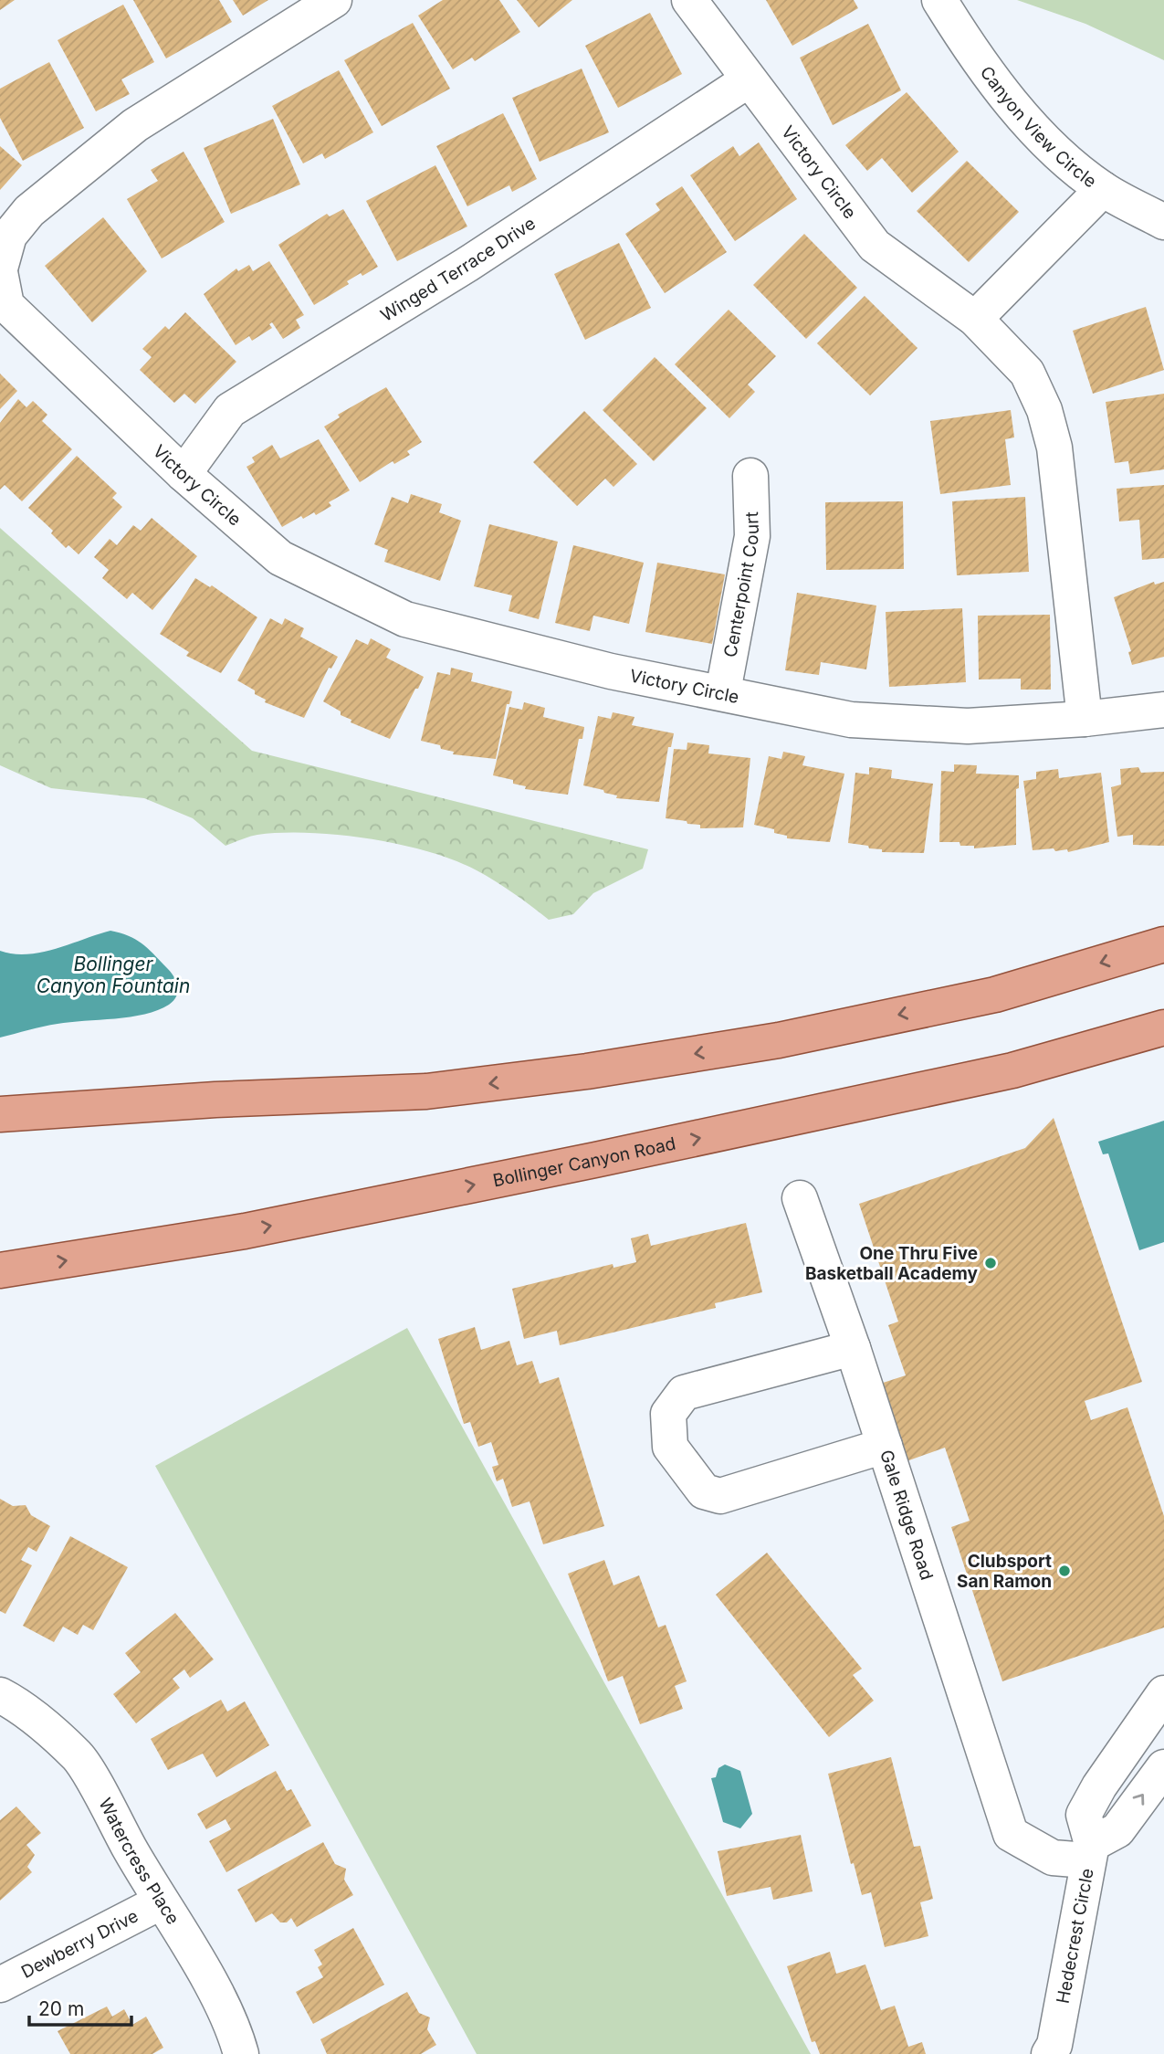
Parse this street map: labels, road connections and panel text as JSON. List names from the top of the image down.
{
  "streets": {
    "main road": ["Bollinger Canyon Road"],
    "street": [
      "Canyon View Circle",
      "Victory Circle",
      "Winged Terrace Drive",
      "Centerpoint Court",
      "Gale Ridge Road",
      "Watercress Place",
      "Hedecrest Circle",
      "Dewberry Drive"
    ]
  },
  "crossings": [
    ["Victory Circle", "Winged Terrace Drive"],
    ["Victory Circle", "Centerpoint Court"],
    ["Gale Ridge Road", "Hedecrest Circle"],
    ["Watercress Place", "Dewberry Drive"]
  ],
  "water": ["Bollinger Canyon Fountain"],
  "places": ["One Thru Five Basketball Academy", "Clubsport San Ramon"],
  "scale_bar": "20 m"
}
